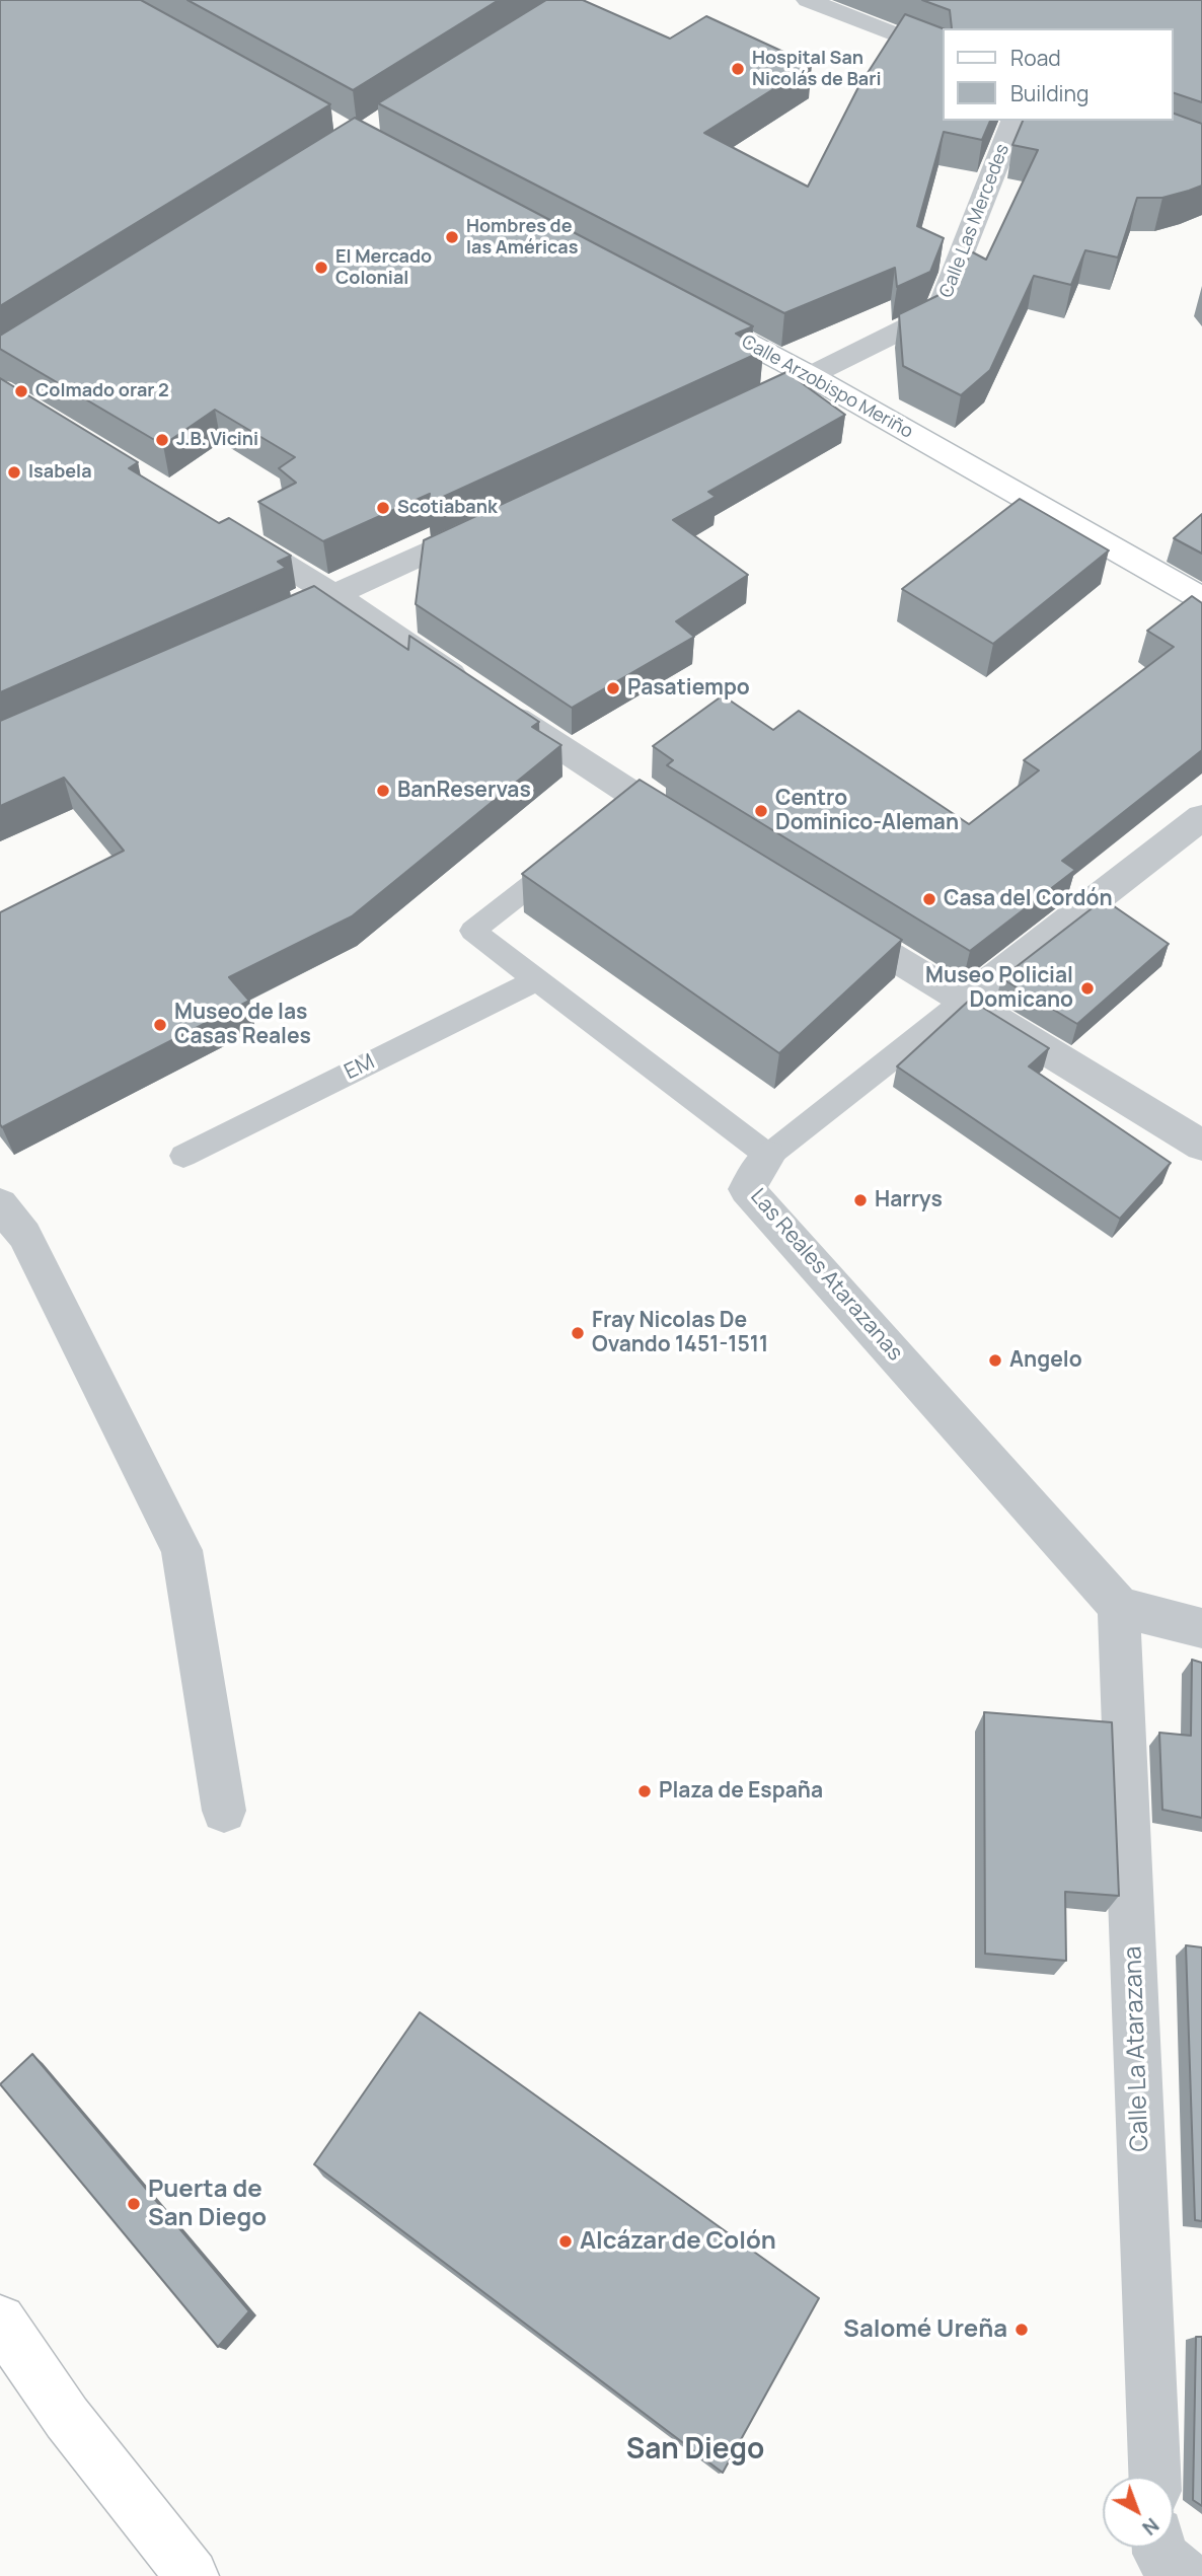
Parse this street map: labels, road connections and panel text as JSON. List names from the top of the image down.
{
  "streets": {
    "street": [
      "Calle Las Mercedes",
      "Calle Arzobispo Meriño",
      "Las Reales Atarazanas",
      "Calle La Atarazana"
    ],
    "lane": ["EM"]
  },
  "crossings": [
    ["Calle Las Mercedes", "Calle Arzobispo Meriño"],
    ["EM", "Las Reales Atarazanas"],
    ["Las Reales Atarazanas", "Calle La Atarazana"]
  ],
  "districts": ["San Diego"],
  "places": [
    "Hospital San Nicolás de Bari",
    "Hombres de las Américas",
    "El Mercado Colonial",
    "Colmado orar 2",
    "J.B. Vicini",
    "Isabela",
    "Scotiabank",
    "Pasatiempo",
    "BanReservas",
    "Centro Dominico-Aleman",
    "Casa del Cordón",
    "Museo Policial Domicano",
    "Museo de las Casas Reales",
    "Harrys",
    "Fray Nicolas De Ovando 1451-1511",
    "Angelo",
    "Plaza de España",
    "Puerta de San Diego",
    "Alcázar de Colón",
    "Salomé Ureña"
  ],
  "legend": ["Road", "Building"],
  "north": "bottom right"
}
